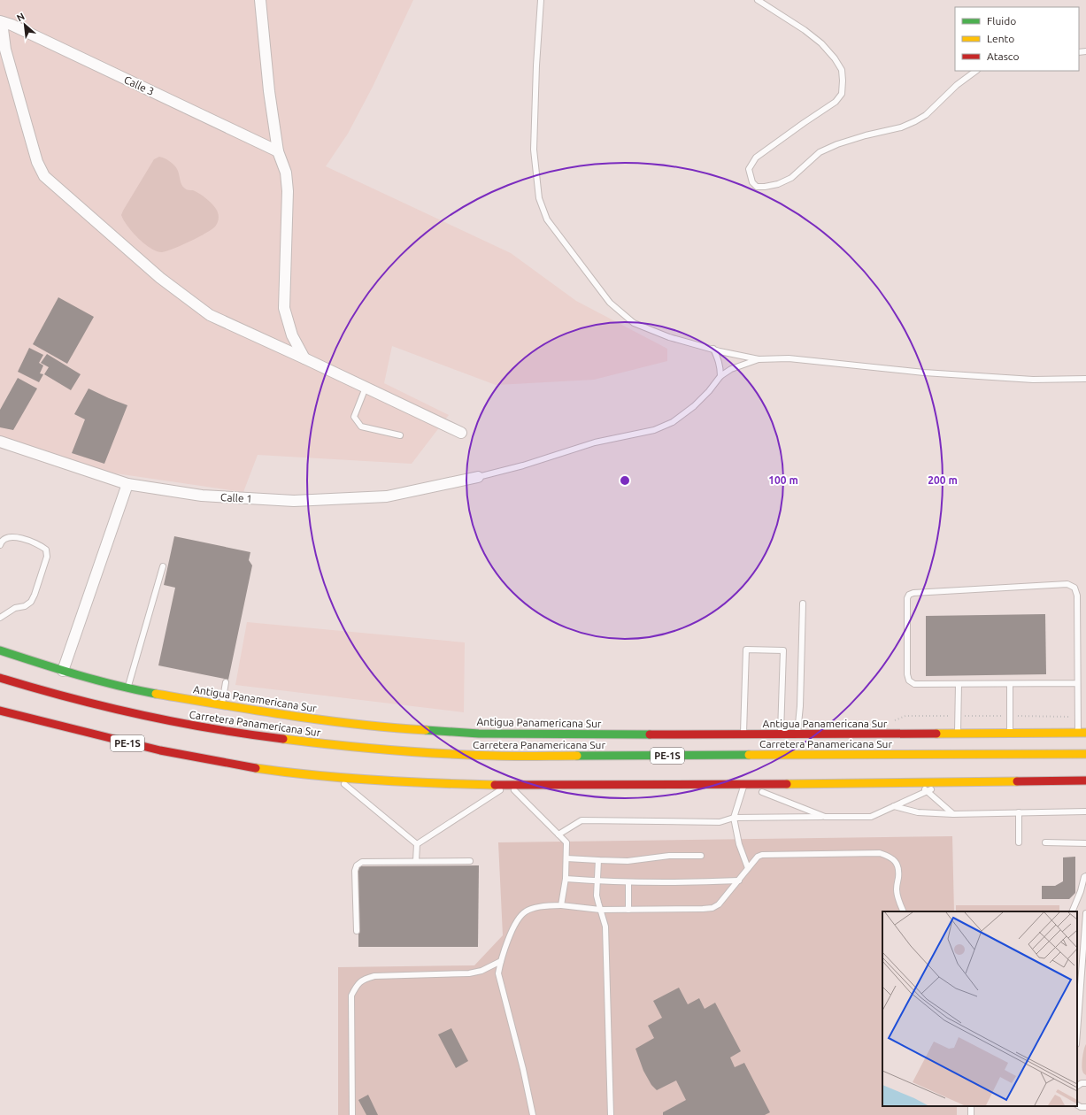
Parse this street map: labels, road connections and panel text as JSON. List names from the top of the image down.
{
  "streets": {
    "main road": ["Antigua Panamericana Sur", "Carretera Panamericana Sur", "PE-1S"],
    "street": ["Calle 3", "Calle 1"]
  },
  "legend": ["Fluido", "Lento", "Atasco"],
  "north": "top left",
  "rings": ["100 m", "200 m"]
}
